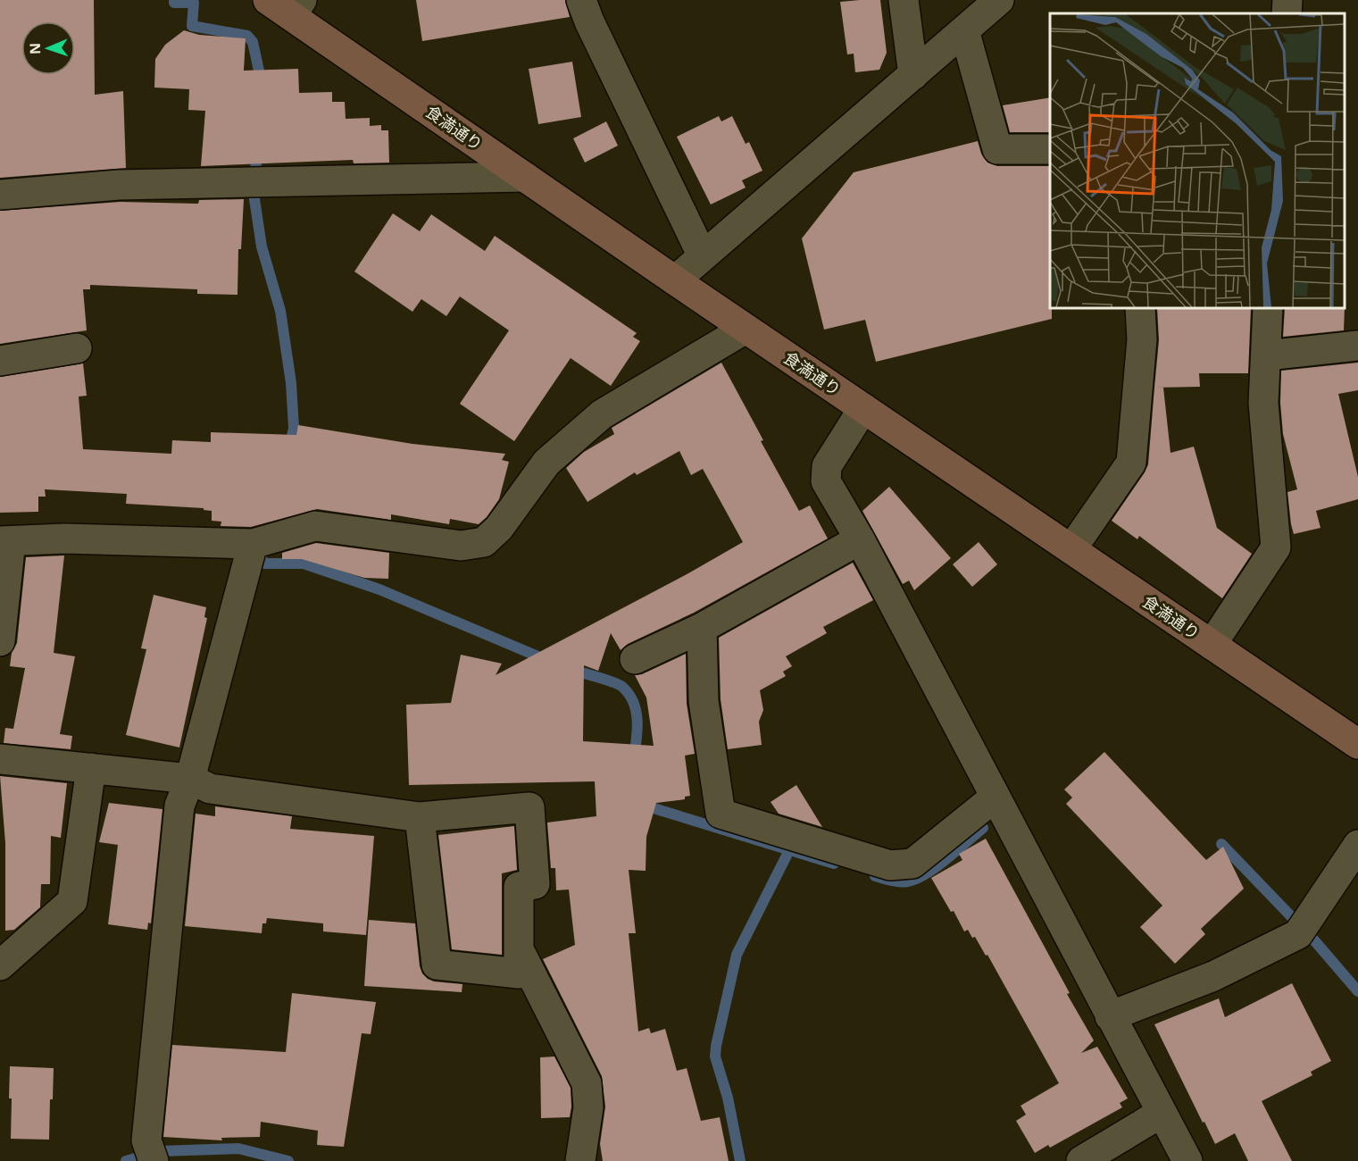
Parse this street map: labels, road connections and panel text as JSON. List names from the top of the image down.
{
  "streets": {
    "street": ["食満通り"]
  },
  "north": "left"
}
